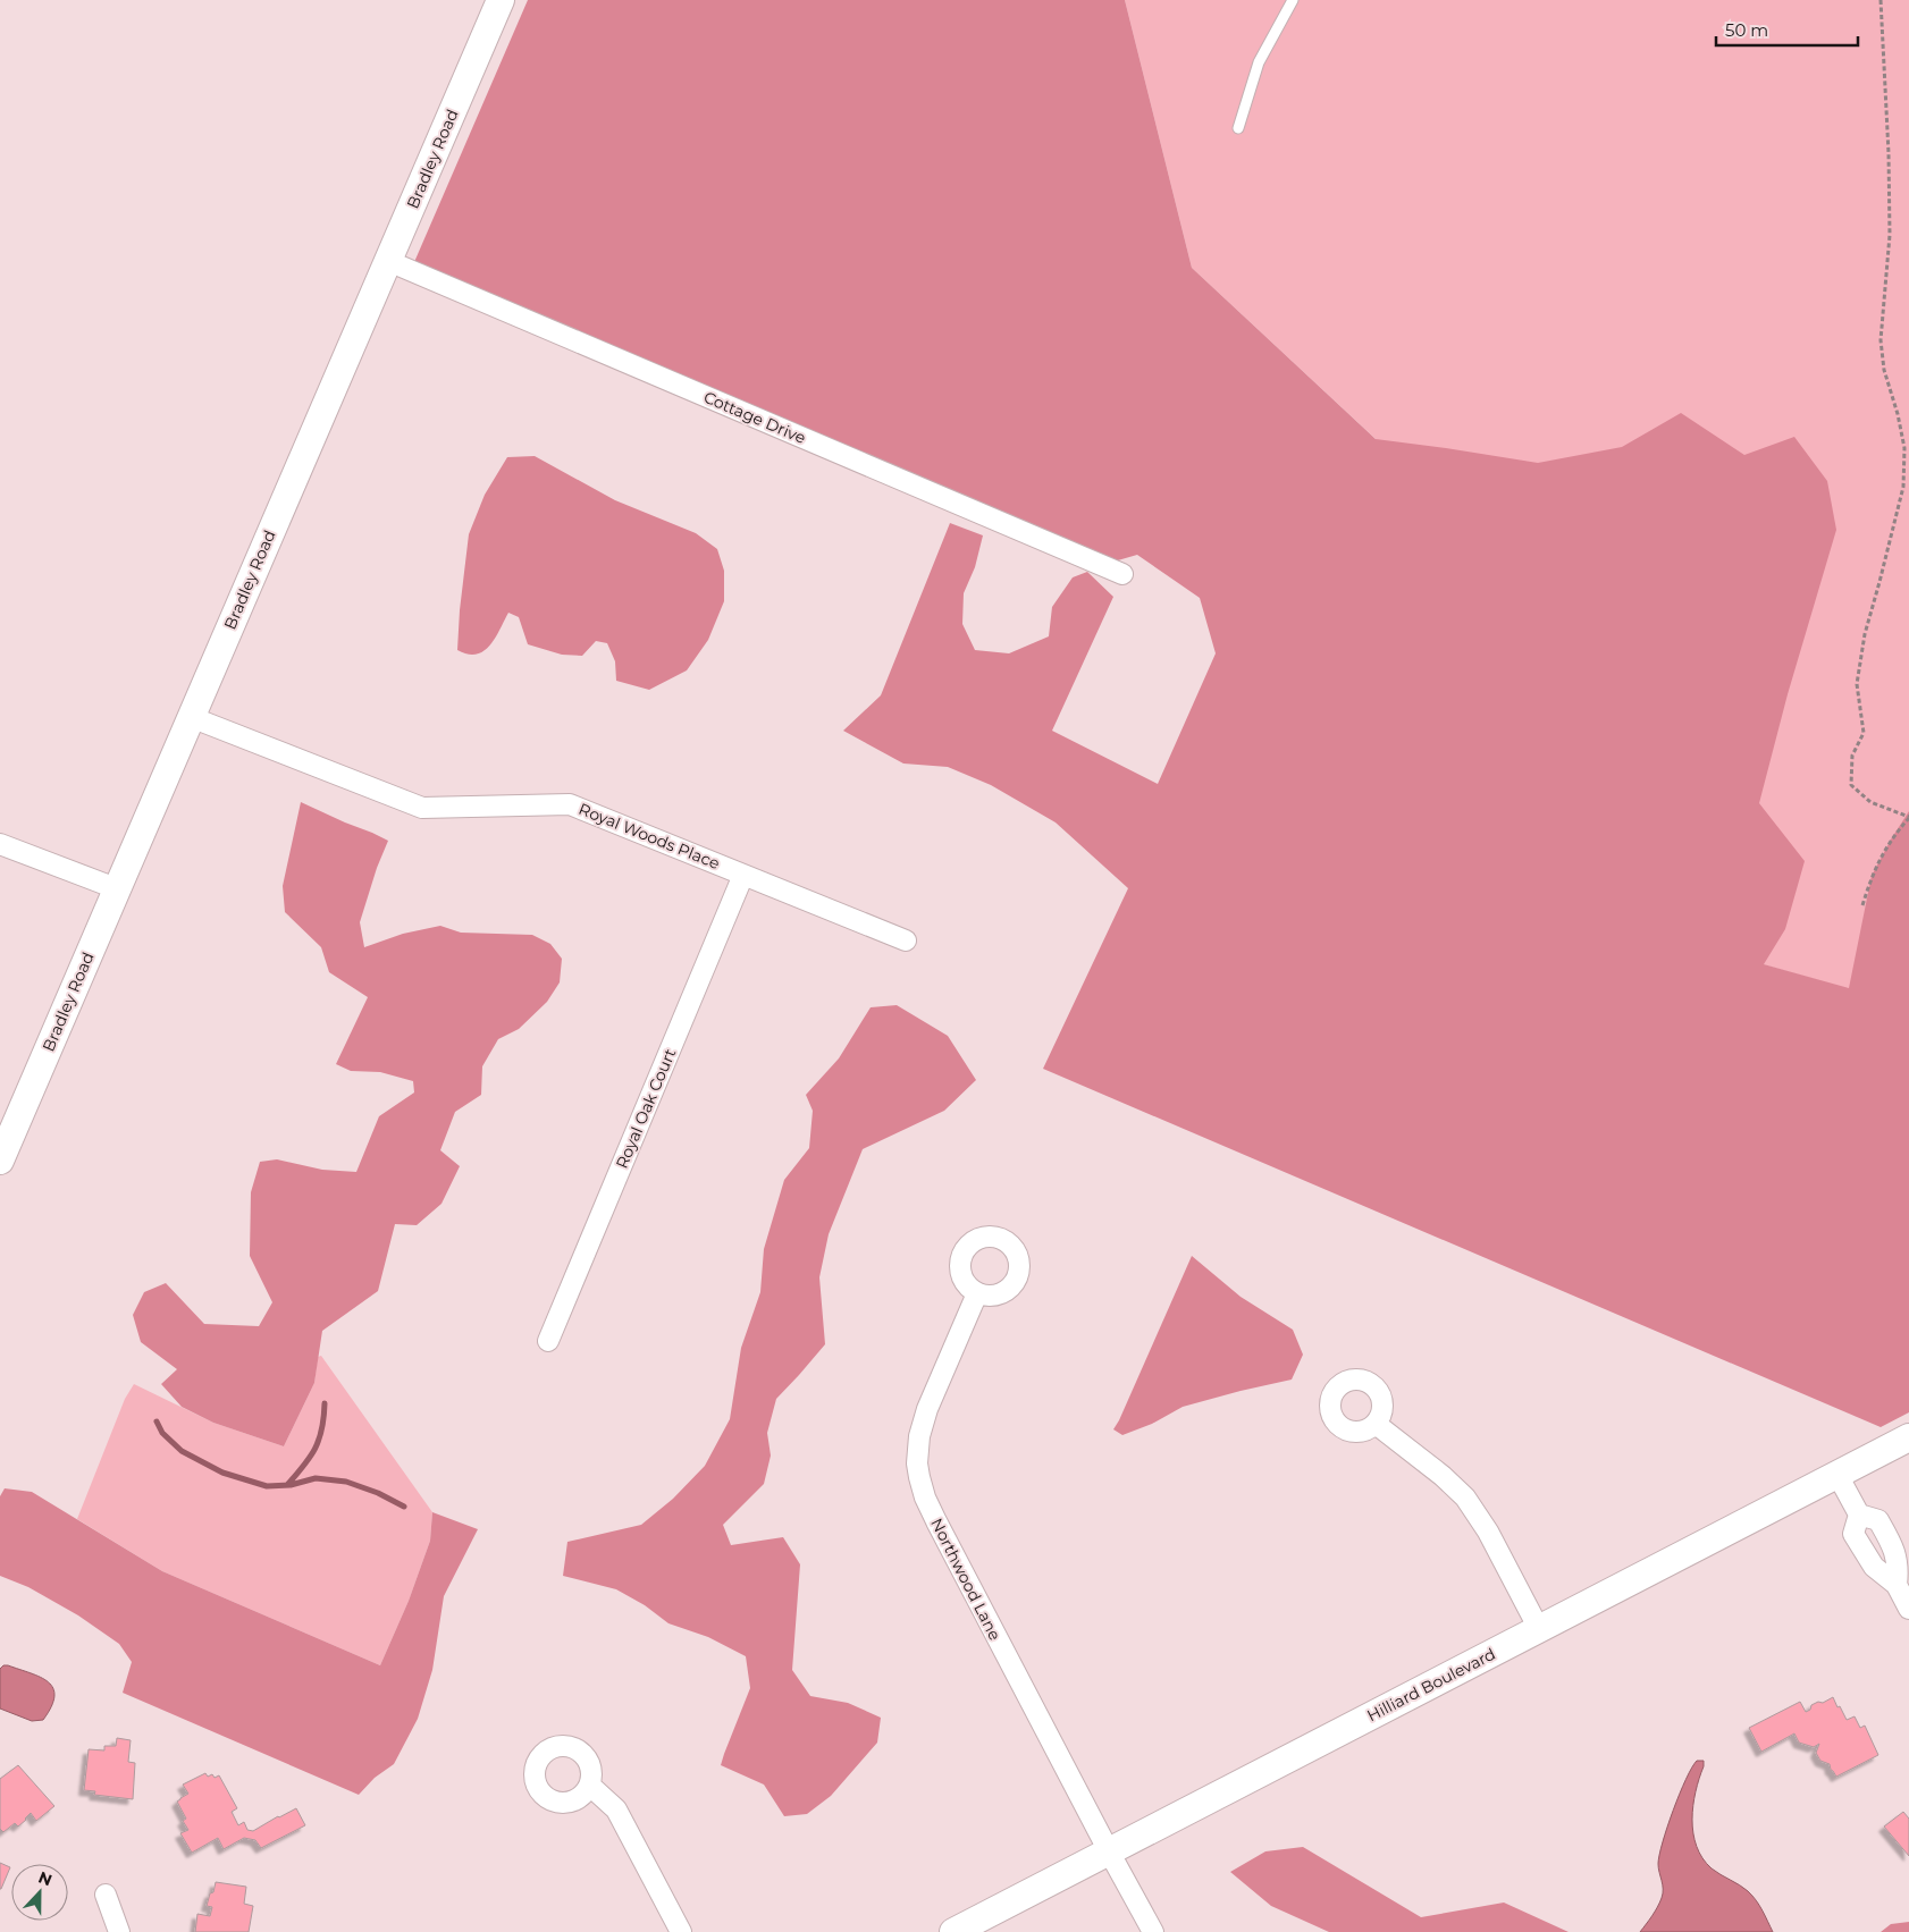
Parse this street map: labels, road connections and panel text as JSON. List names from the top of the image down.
{
  "streets": {
    "street": [
      "Bradley Road",
      "Cottage Drive",
      "Royal Woods Place",
      "Royal Oak Court",
      "Northwood Lane",
      "Hilliard Boulevard"
    ]
  },
  "crossings": [
    ["Bradley Road", "Cottage Drive"],
    ["Bradley Road", "Royal Woods Place"],
    ["Royal Woods Place", "Royal Oak Court"],
    ["Northwood Lane", "Hilliard Boulevard"]
  ],
  "scale_bar": "50 m",
  "north": "top"
}
